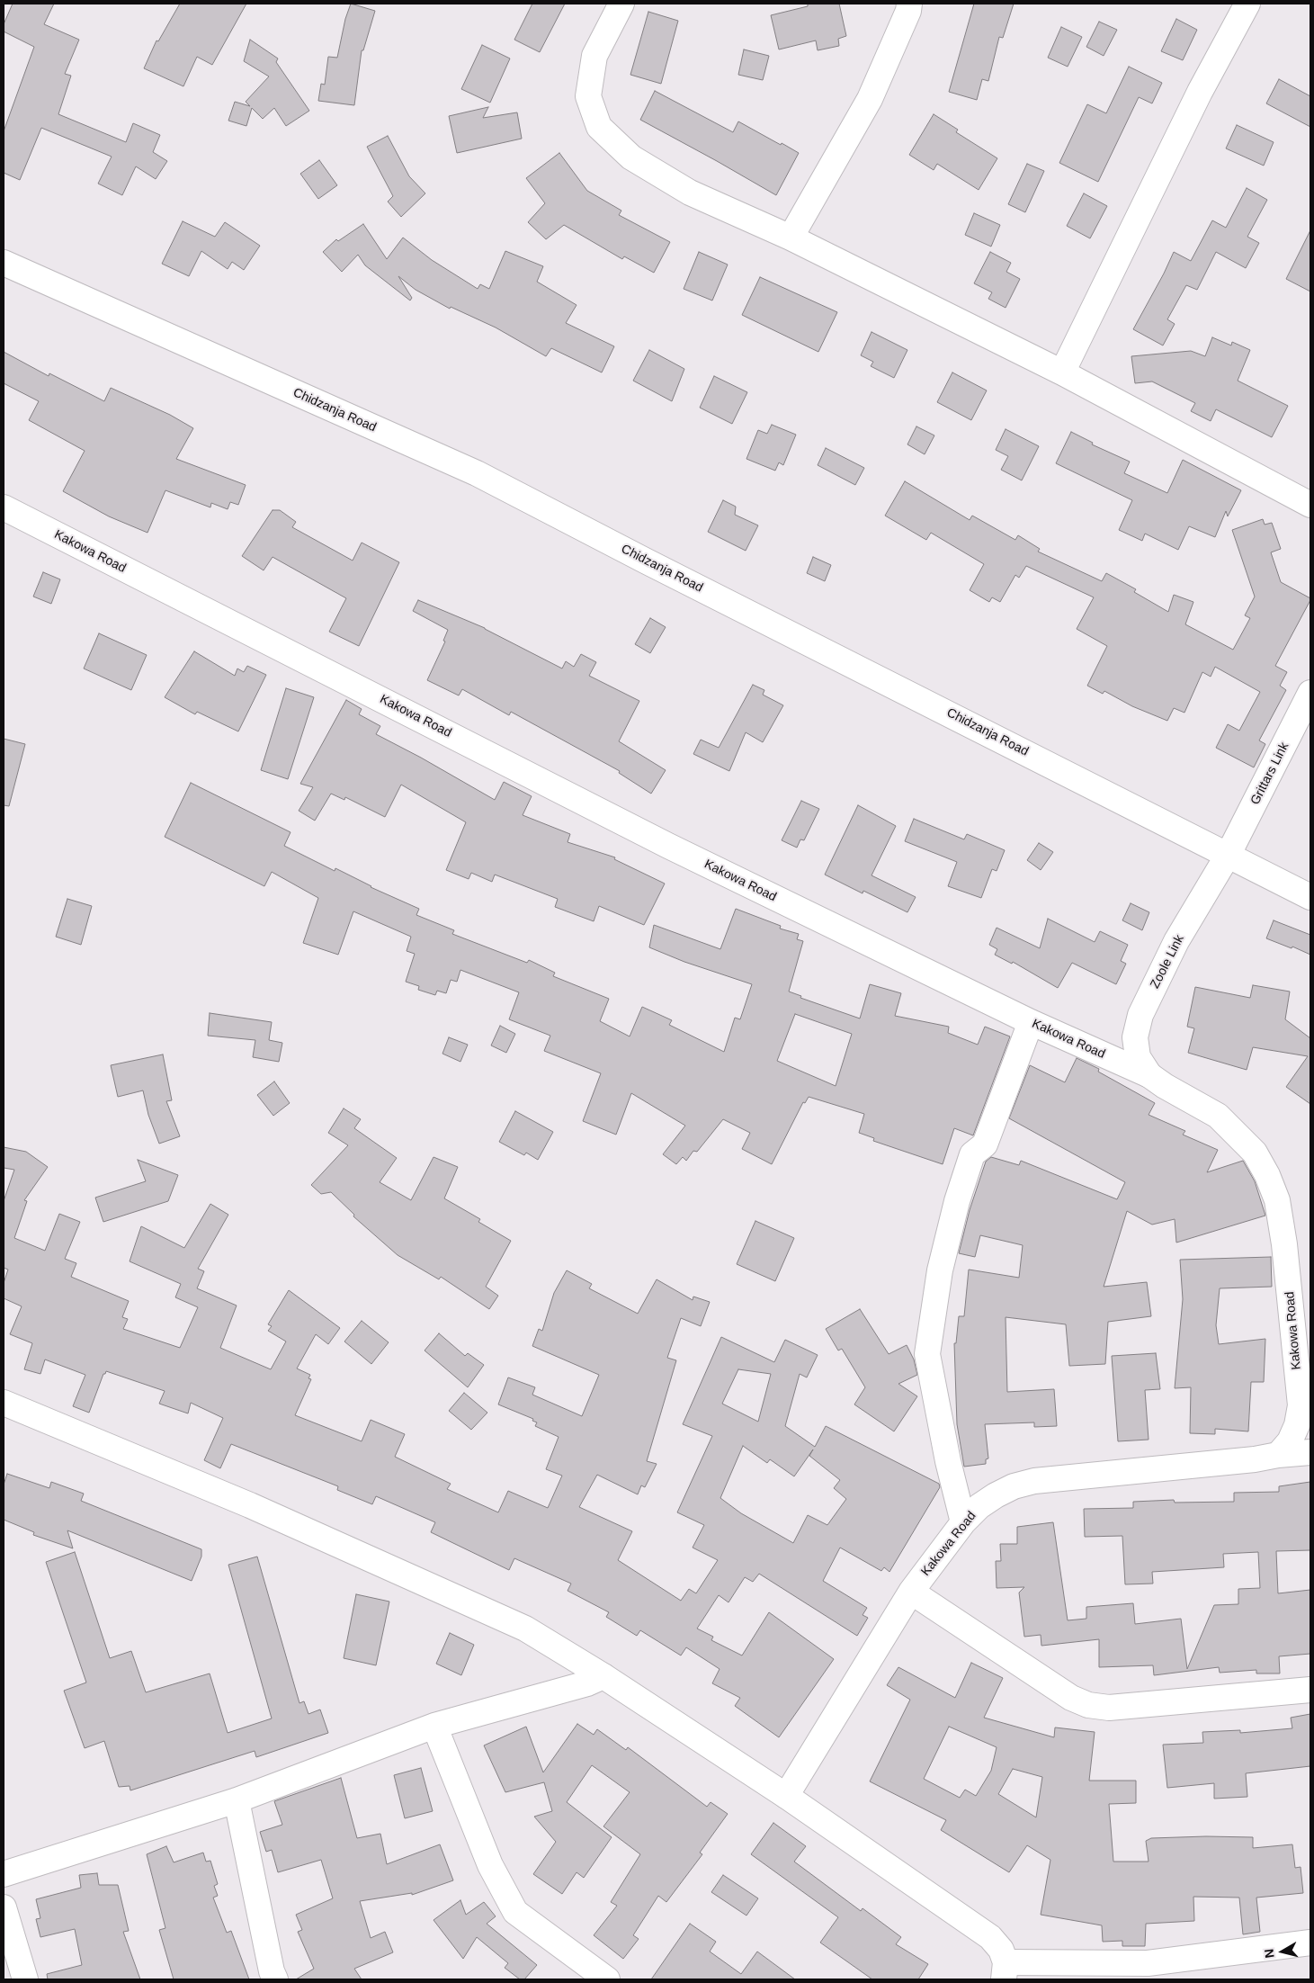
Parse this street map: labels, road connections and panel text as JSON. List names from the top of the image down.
{
  "streets": {
    "street": [
      "Chidzanja Road",
      "Kakowa Road",
      "Grittars Link",
      "Zoole Link"
    ]
  },
  "crossings": [
    ["Chidzanja Road", "Grittars Link"],
    ["Chidzanja Road", "Zoole Link"],
    ["Kakowa Road", "Zoole Link"],
    ["Grittars Link", "Zoole Link"]
  ],
  "north": "left"
}
